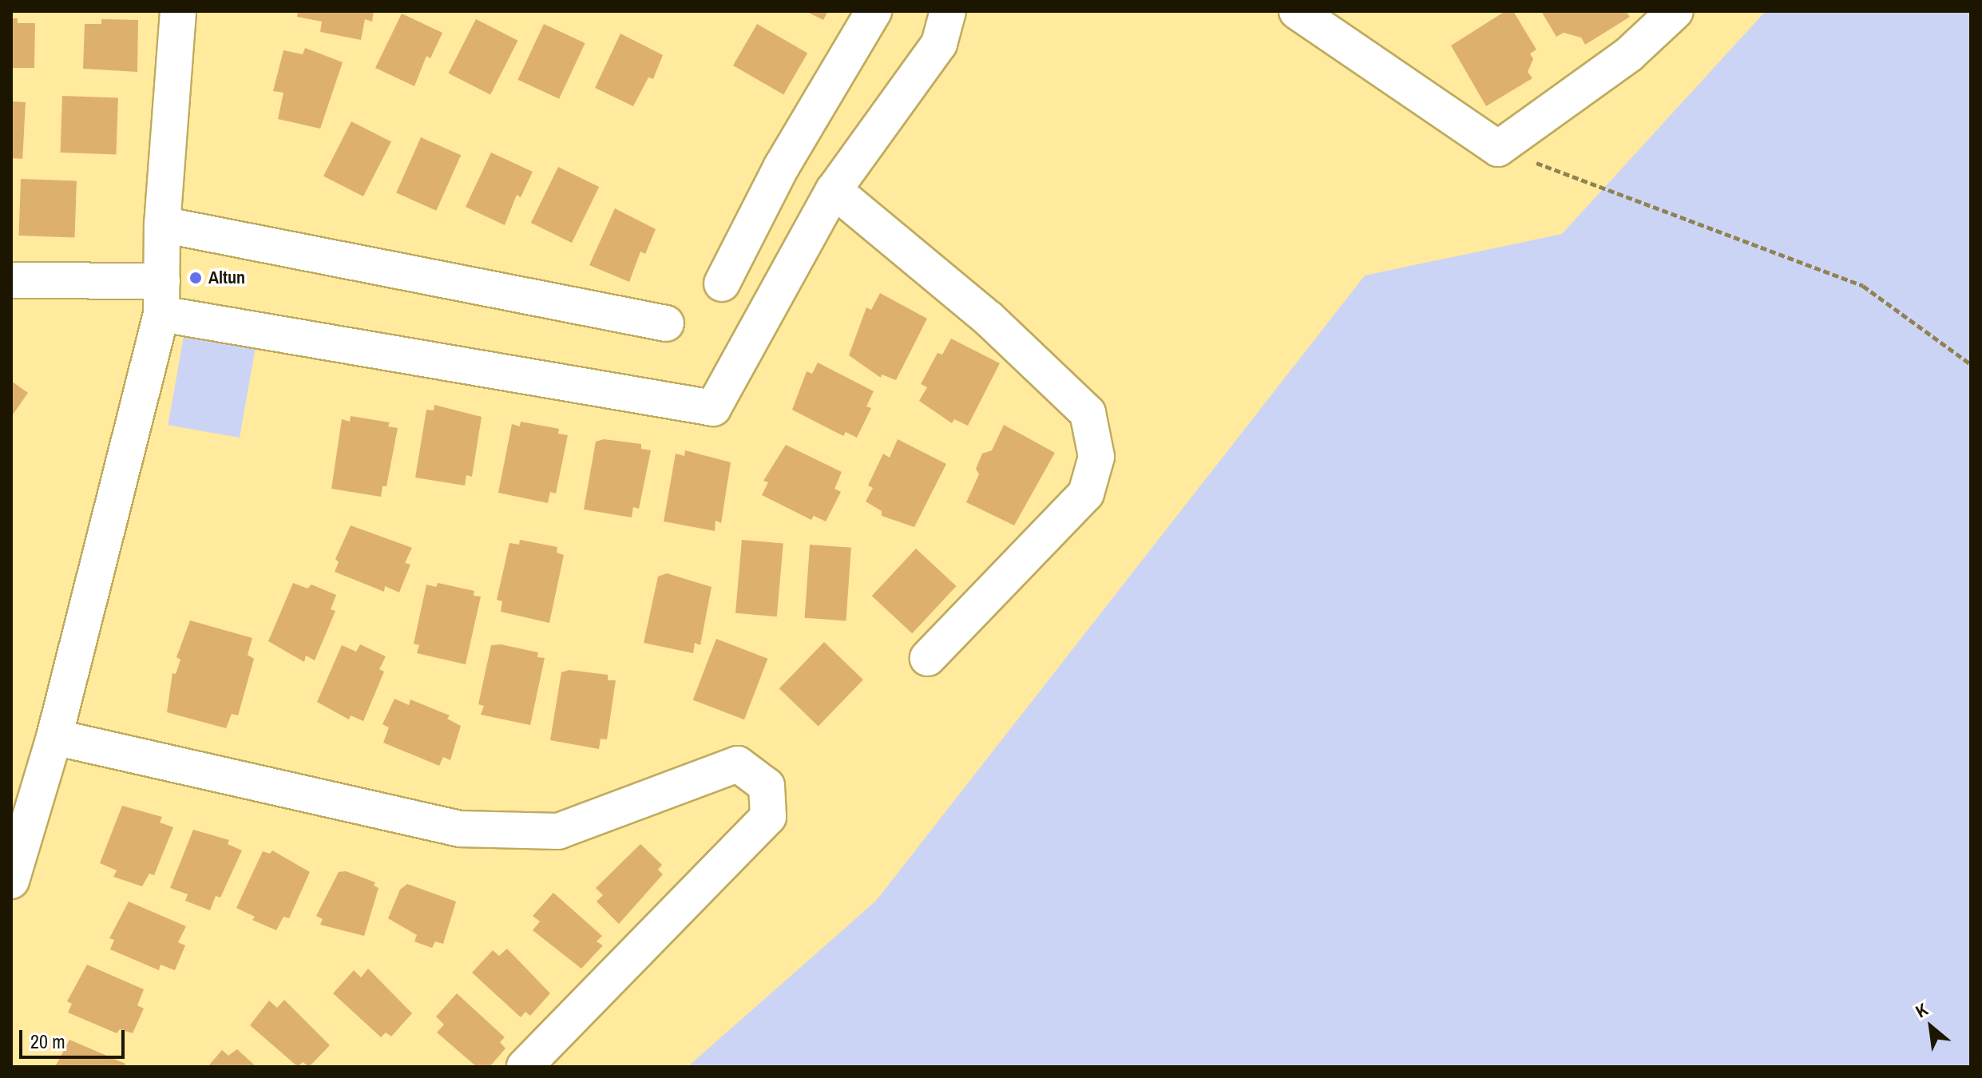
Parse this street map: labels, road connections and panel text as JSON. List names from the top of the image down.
{
  "places": ["Altun"],
  "scale_bar": "20 m",
  "north": "top left"
}
